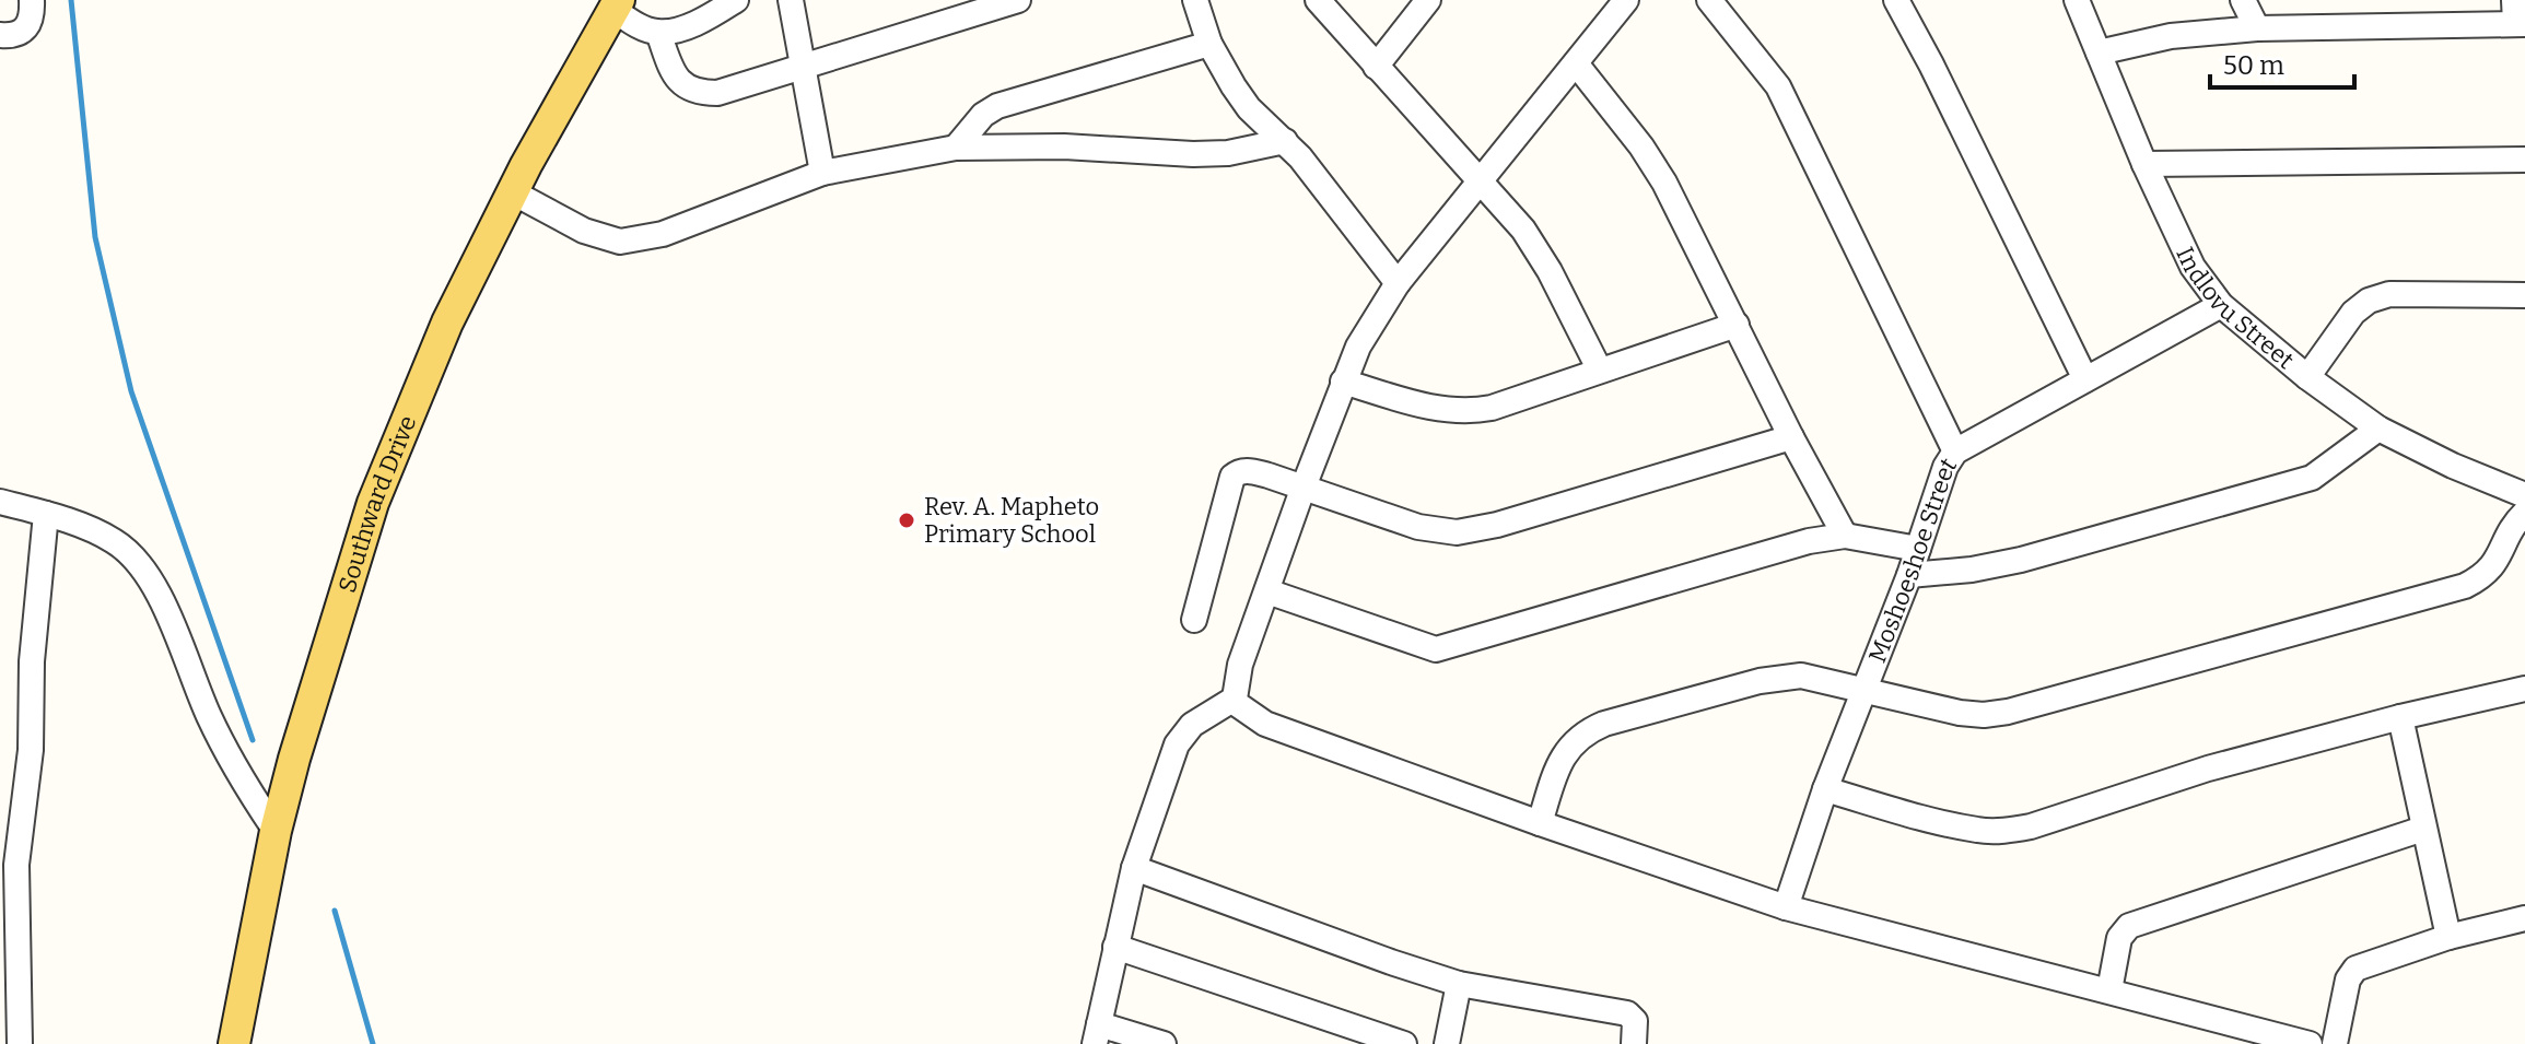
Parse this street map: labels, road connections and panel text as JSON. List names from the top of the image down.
{
  "streets": {
    "main road": ["Southward Drive"],
    "street": ["Indlovu Street", "Moshoeshoe Street"]
  },
  "crossings": [
    ["Indlovu Street", "Moshoeshoe Street"]
  ],
  "places": ["Rev. A. Mapheto Primary School"],
  "scale_bar": "50 m"
}
